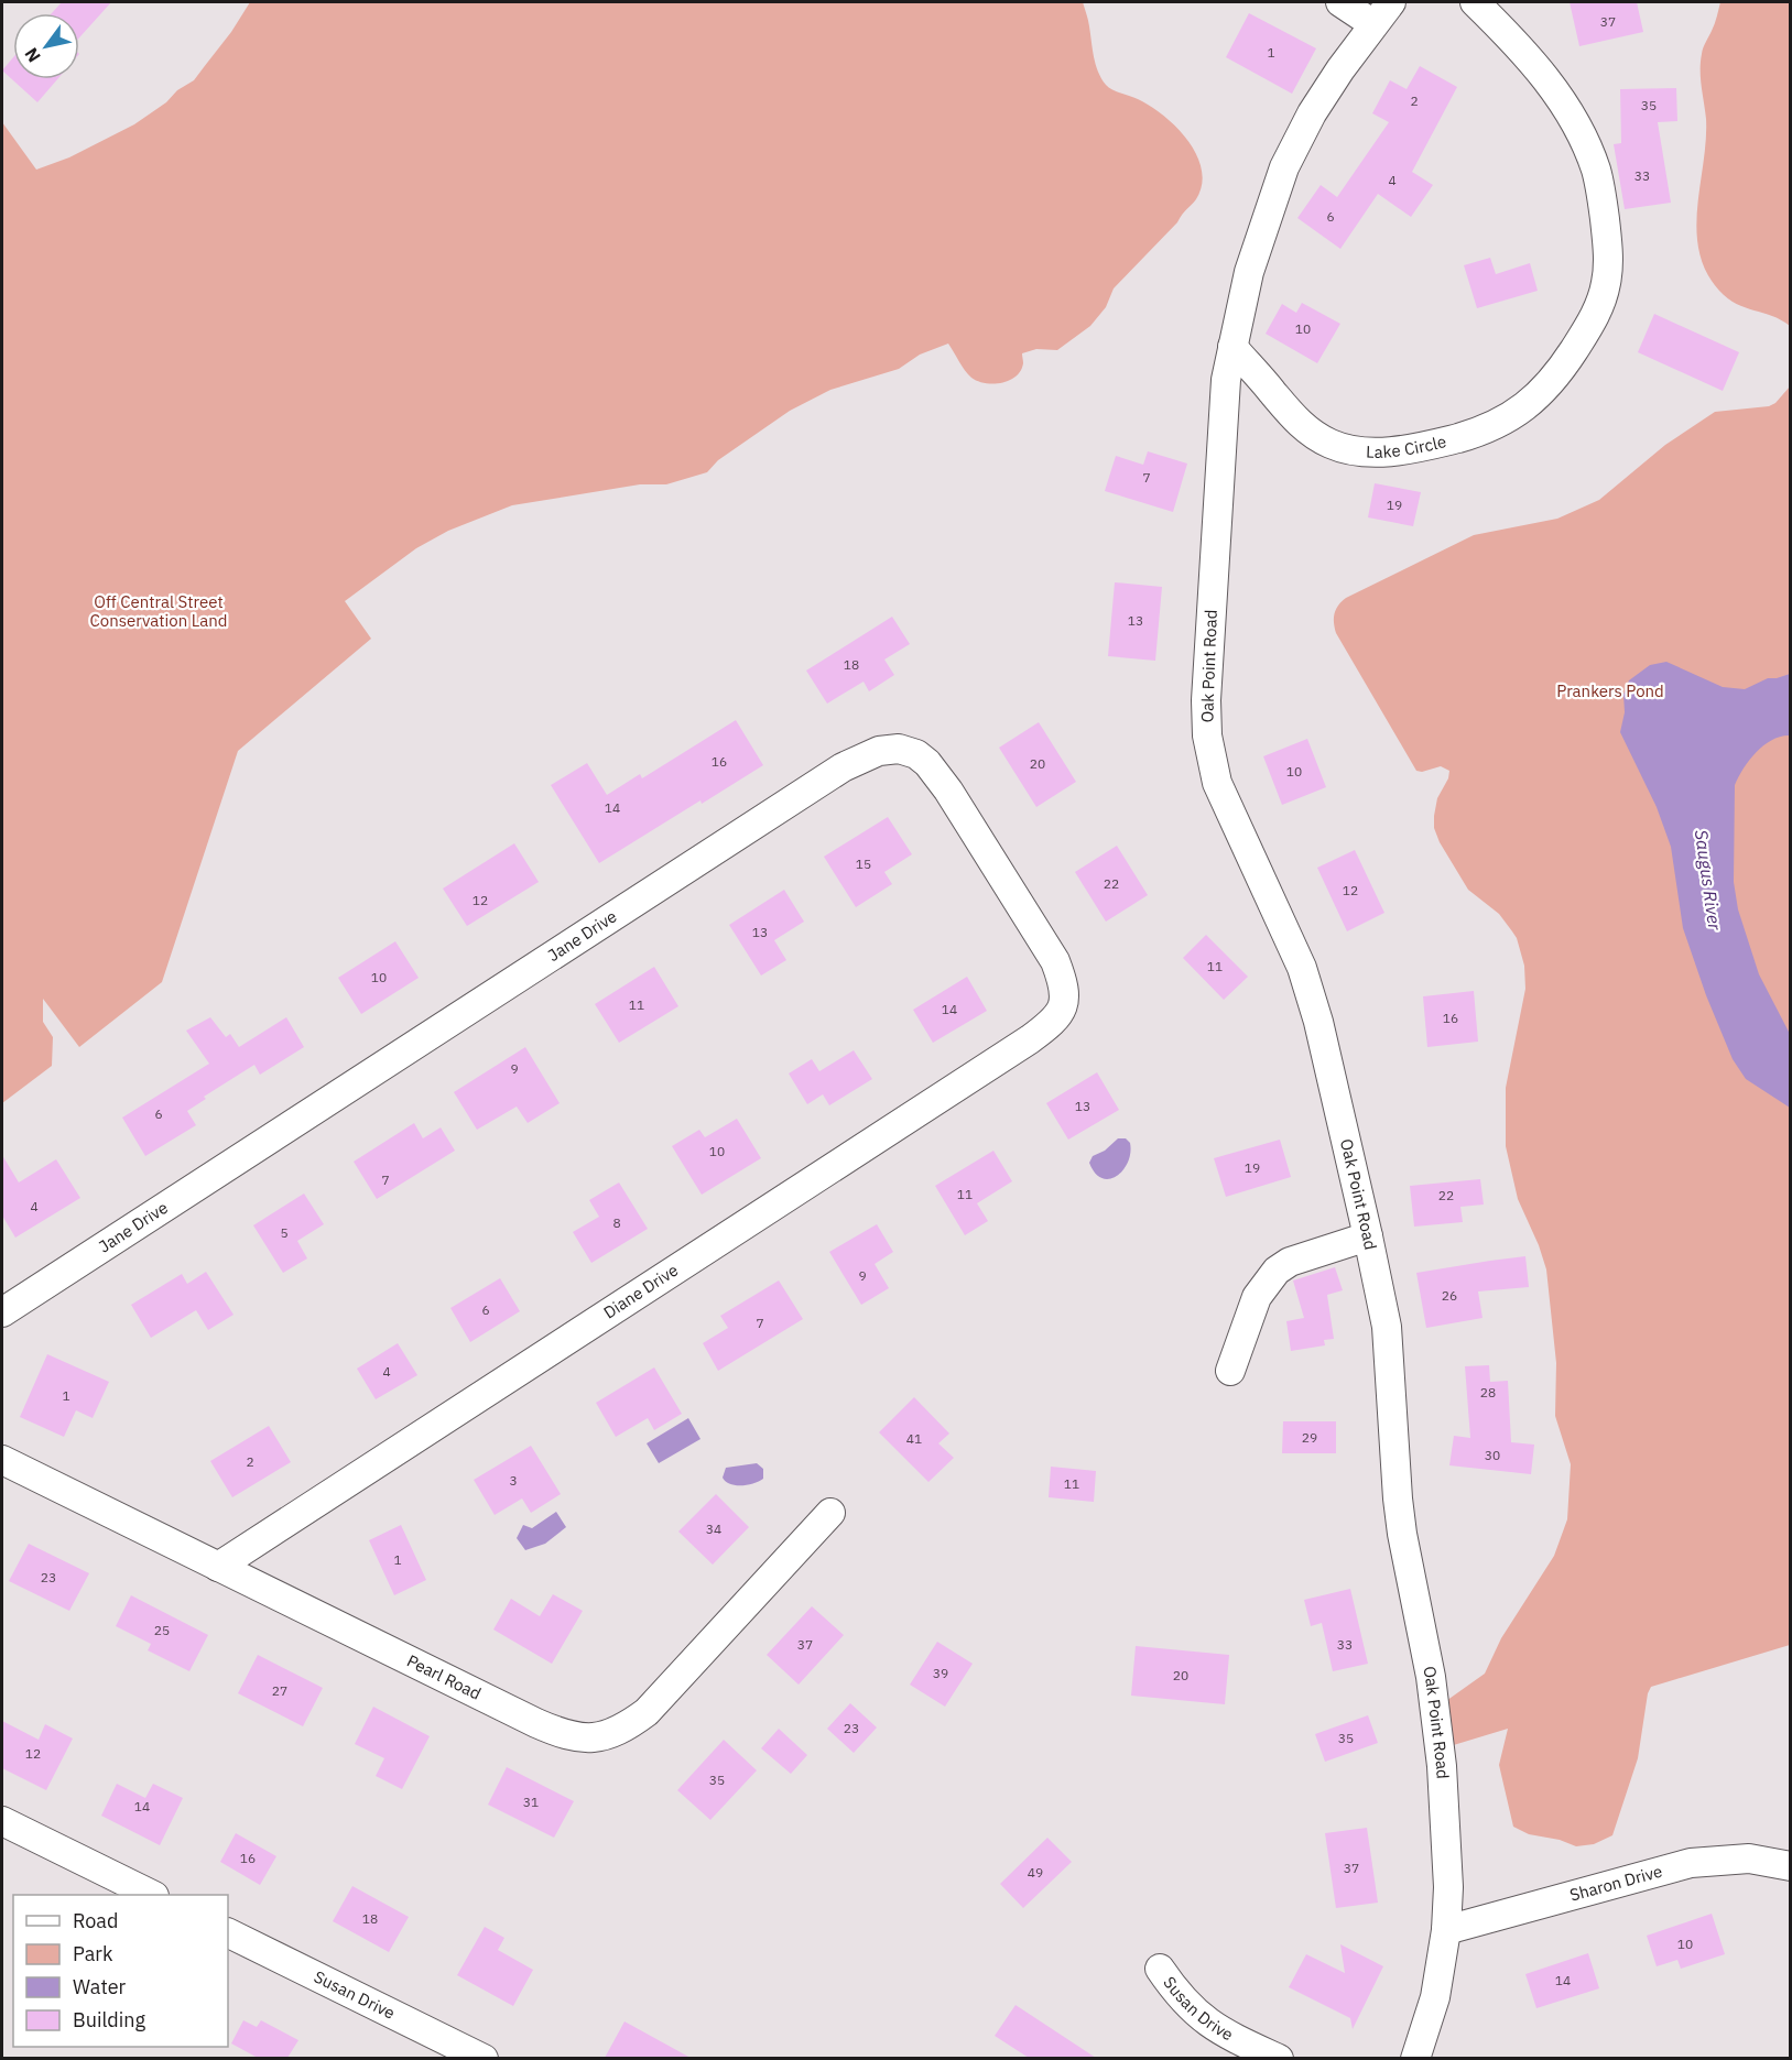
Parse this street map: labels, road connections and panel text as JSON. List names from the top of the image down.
{
  "streets": {
    "street": [
      "Lake Circle",
      "Oak Point Road",
      "Jane Drive",
      "Diane Drive",
      "Pearl Road",
      "Sharon Drive",
      "Susan Drive"
    ]
  },
  "crossings": [
    ["Lake Circle", "Oak Point Road"],
    ["Oak Point Road", "Sharon Drive"],
    ["Jane Drive", "Diane Drive"],
    ["Diane Drive", "Pearl Road"]
  ],
  "water": ["Saugus River"],
  "parks": ["Off Central Street Conservation Land", "Prankers Pond"],
  "house_numbers": [
    "37",
    "1",
    "2",
    "35",
    "33",
    "4",
    "6",
    "10",
    "7",
    "19",
    "13",
    "18",
    "16",
    "20",
    "10",
    "14",
    "15",
    "22",
    "12",
    "12",
    "13",
    "11",
    "10",
    "11",
    "14",
    "16",
    "9",
    "13",
    "6",
    "10",
    "19",
    "7",
    "11",
    "22",
    "4",
    "8",
    "5",
    "9",
    "26",
    "6",
    "7",
    "4",
    "28",
    "1",
    "29",
    "41",
    "30",
    "2",
    "3",
    "11",
    "34",
    "1",
    "23",
    "25",
    "37",
    "33",
    "39",
    "20",
    "27",
    "23",
    "35",
    "12",
    "35",
    "31",
    "14",
    "16",
    "37",
    "49",
    "18",
    "10",
    "14"
  ],
  "legend": [
    "Road",
    "Park",
    "Water",
    "Building"
  ],
  "north": "bottom left"
}
